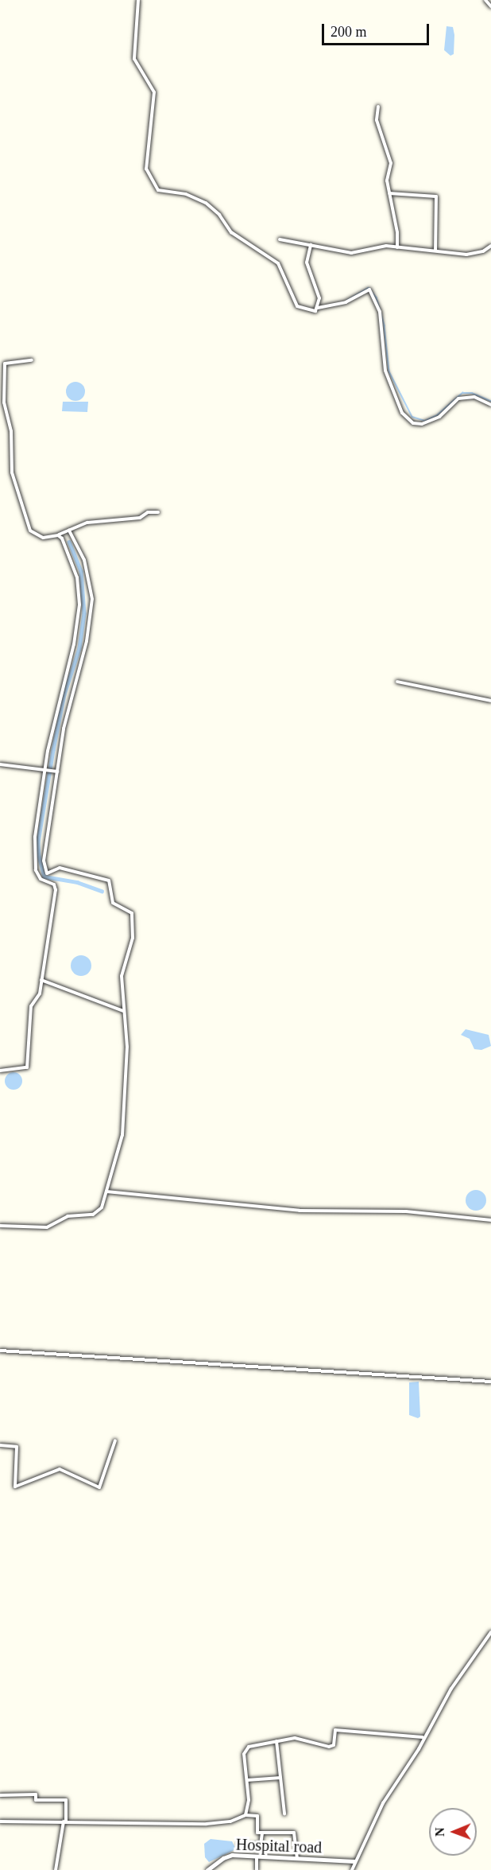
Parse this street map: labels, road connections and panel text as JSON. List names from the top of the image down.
{
  "streets": {
    "street": ["Hospital road"]
  },
  "scale_bar": "200 m",
  "north": "left"
}
